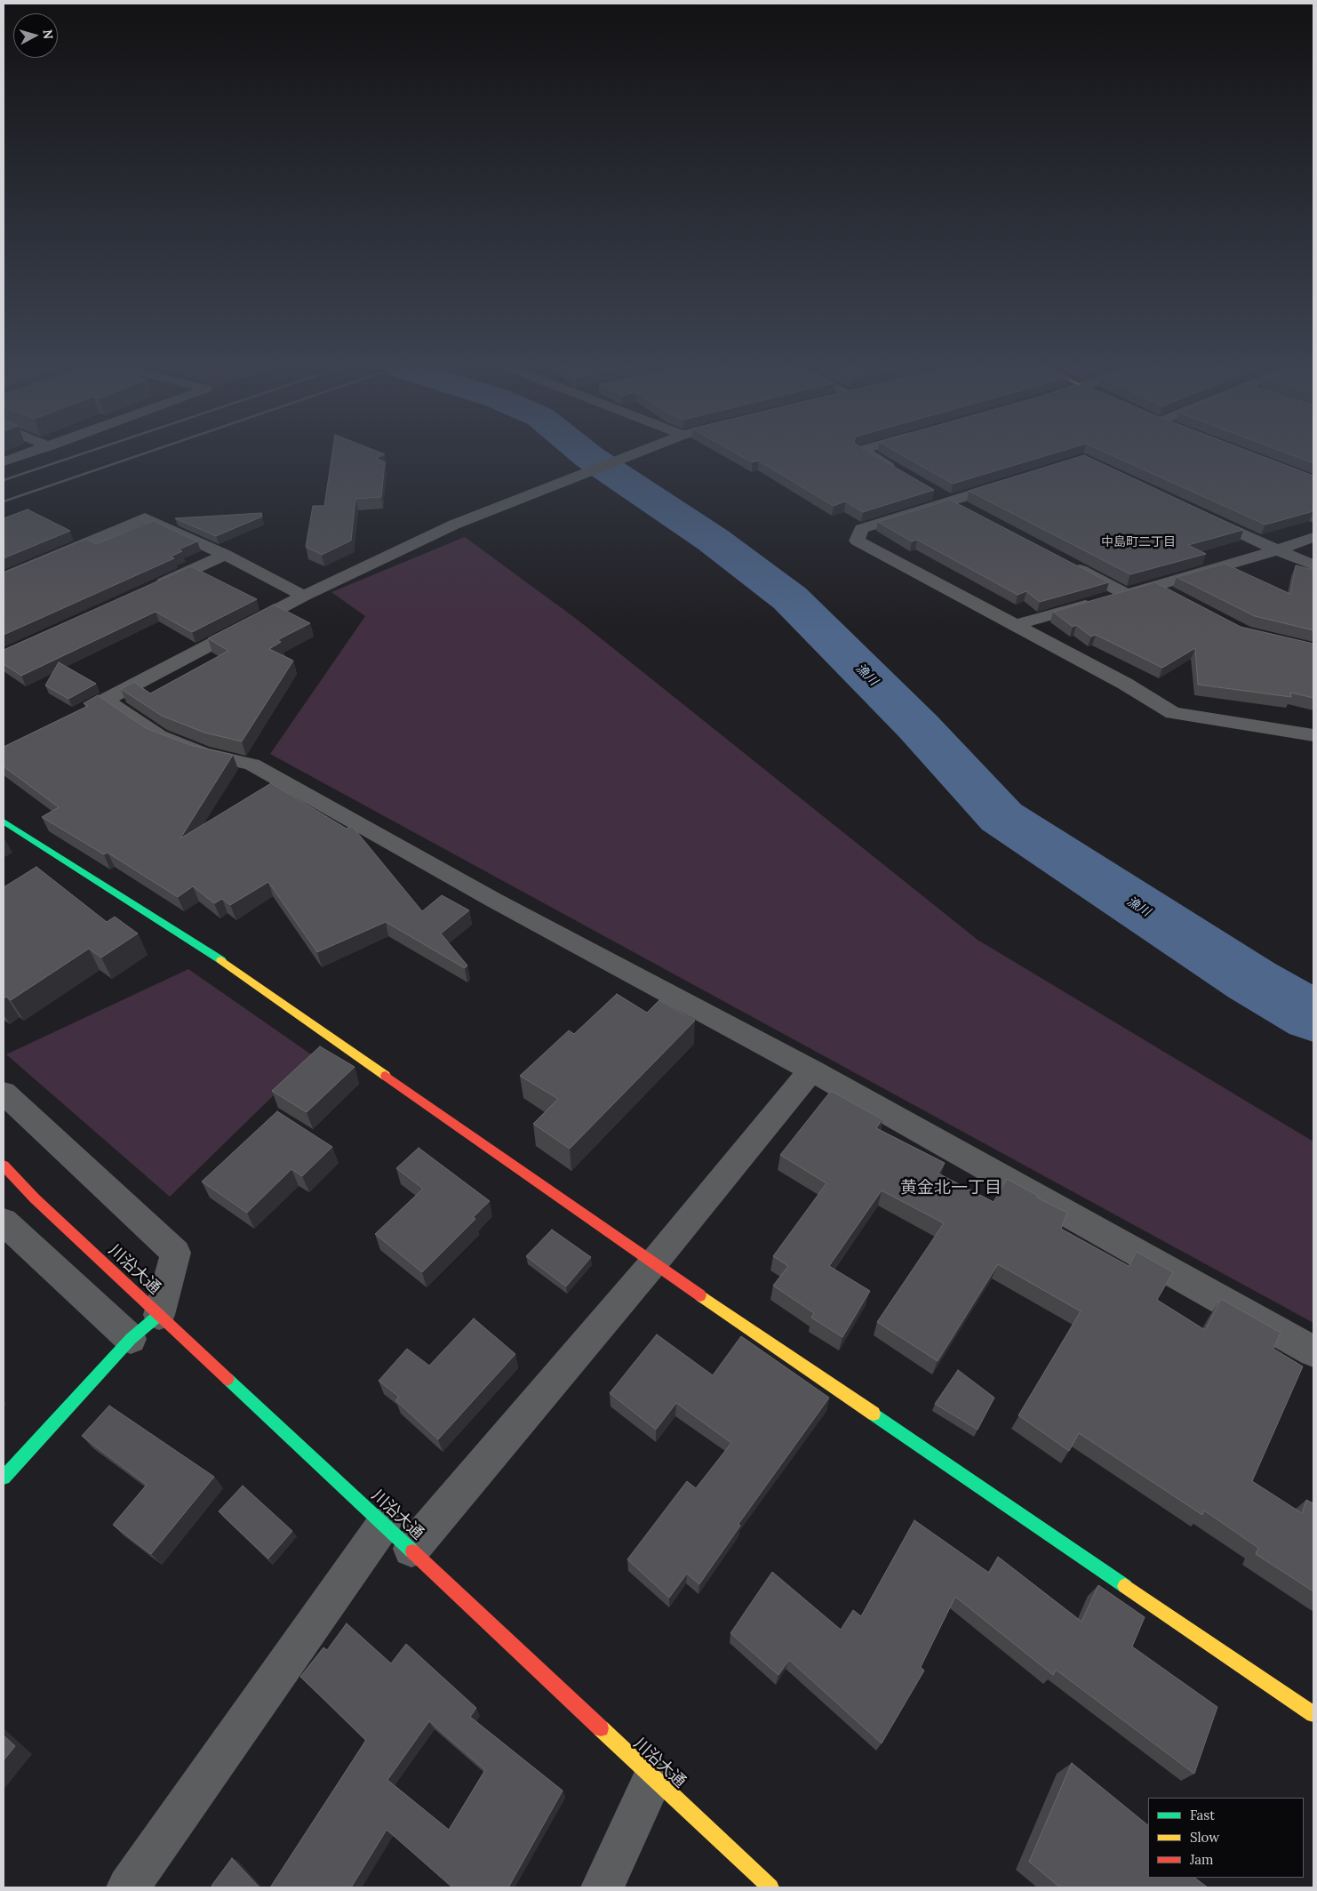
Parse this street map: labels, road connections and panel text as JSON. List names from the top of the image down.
{
  "streets": {
    "street": ["川沿大通"]
  },
  "districts": ["中島町二丁目", "黄金北一丁目"],
  "water": ["漁川"],
  "legend": ["Fast", "Slow", "Jam"],
  "north": "right"
}
